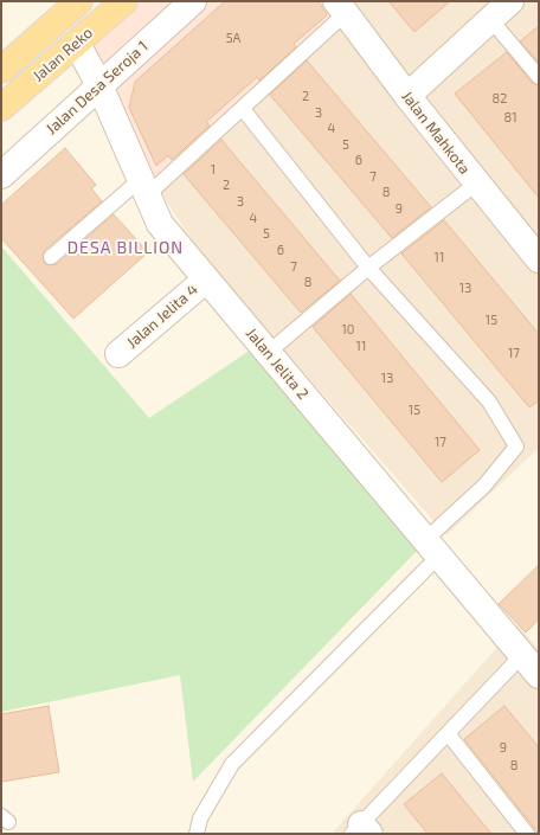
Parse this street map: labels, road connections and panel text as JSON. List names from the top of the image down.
{
  "streets": {
    "main road": ["Jalan Reko"],
    "street": [
      "Jalan Desa Seroja 1",
      "Jalan Mahkota",
      "Jalan Jelita 4",
      "Jalan Jelita 2"
    ]
  },
  "crossings": [
    ["Jalan Reko", "Jalan Jelita 2"],
    ["Jalan Desa Seroja 1", "Jalan Jelita 2"],
    ["Jalan Jelita 4", "Jalan Jelita 2"]
  ],
  "districts": ["DESA BILLION"],
  "house_numbers": [
    "5A",
    "2",
    "82",
    "3",
    "81",
    "4",
    "5",
    "6",
    "1",
    "7",
    "2",
    "8",
    "3",
    "9",
    "4",
    "5",
    "6",
    "11",
    "7",
    "8",
    "13",
    "15",
    "10",
    "11",
    "17",
    "13",
    "15",
    "17",
    "9",
    "8"
  ]
}
